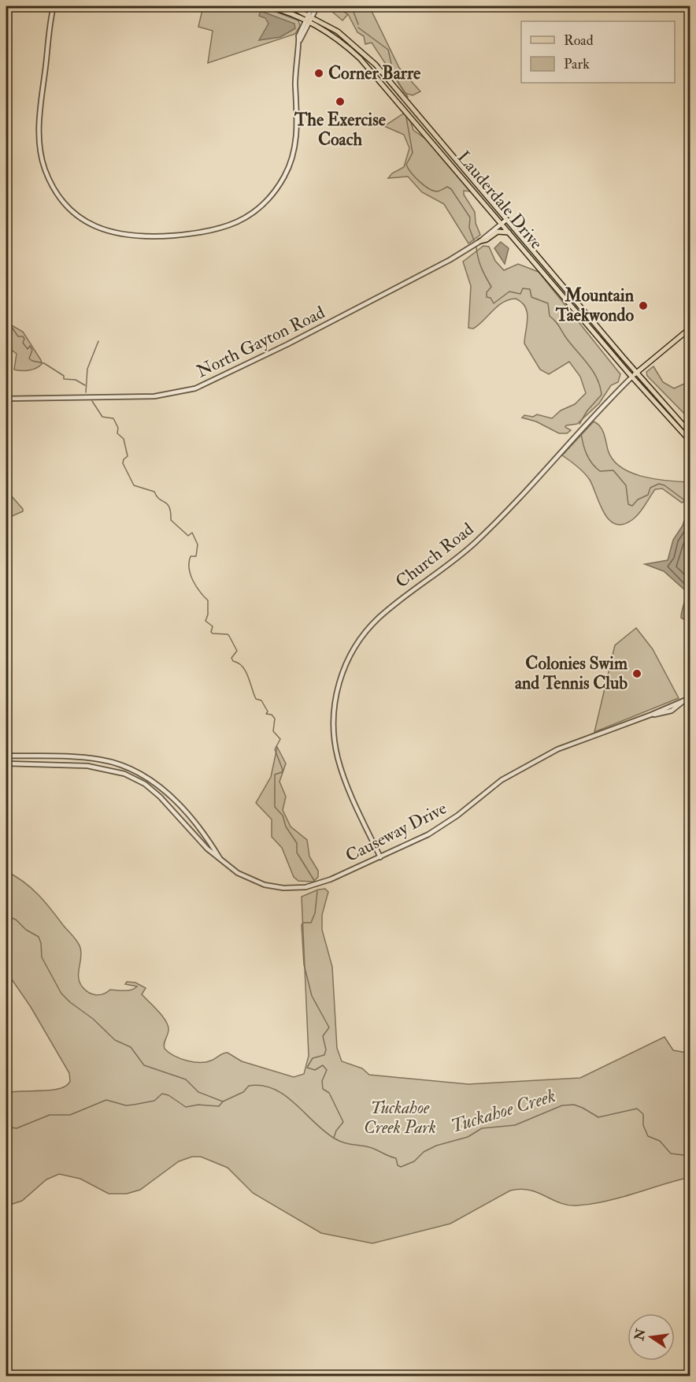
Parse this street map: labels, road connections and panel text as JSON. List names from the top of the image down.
{
  "streets": {
    "main road": ["Lauderdale Drive", "Church Road"],
    "street": ["North Gayton Road", "Causeway Drive"]
  },
  "crossings": [
    ["Lauderdale Drive", "North Gayton Road"],
    ["Lauderdale Drive", "Church Road"],
    ["Church Road", "Causeway Drive"]
  ],
  "water": ["Tuckahoe Creek"],
  "parks": ["Tuckahoe Creek Park"],
  "places": [
    "Corner Barre",
    "The Exercise Coach",
    "Mountain Taekwondo",
    "Colonies Swim and Tennis Club"
  ],
  "legend": ["Road", "Park"],
  "north": "left"
}
